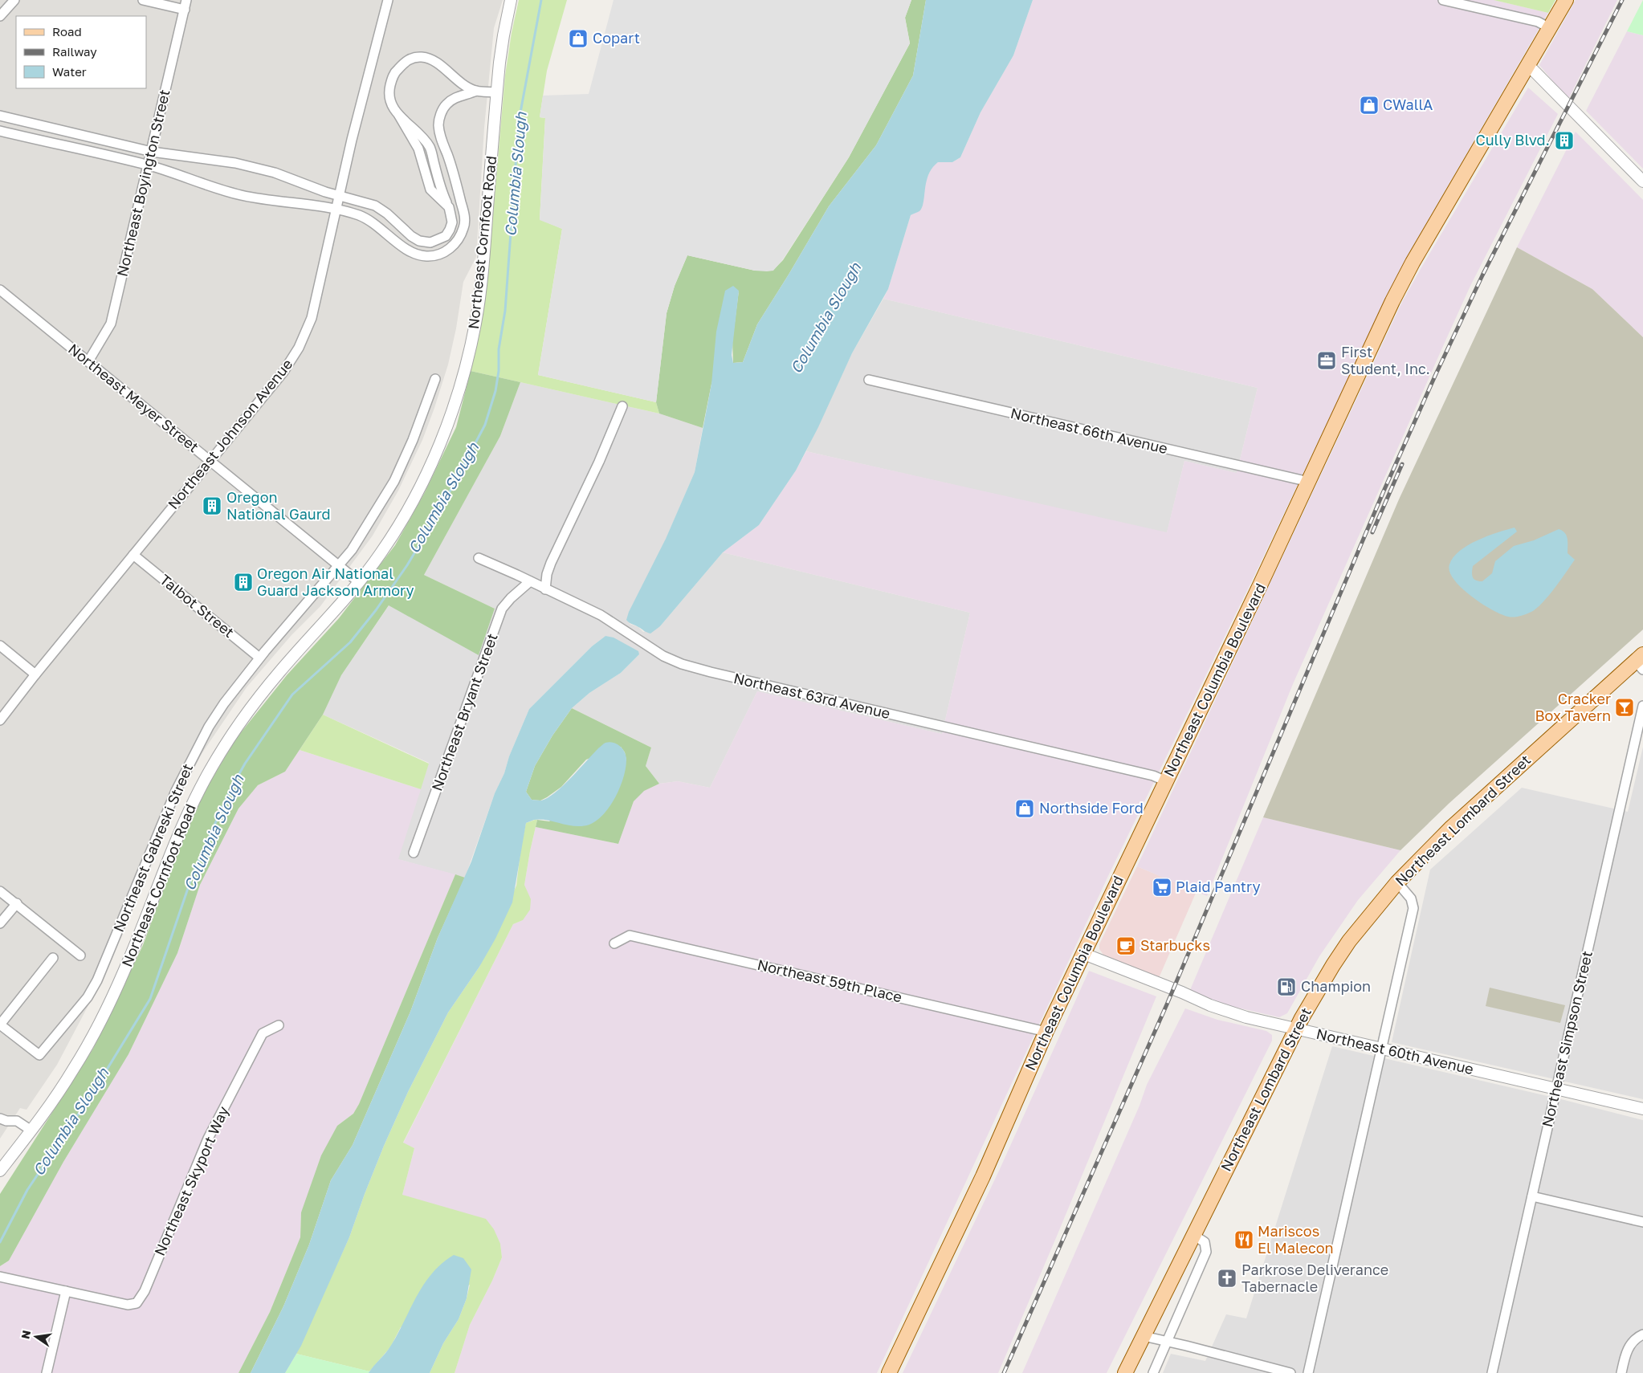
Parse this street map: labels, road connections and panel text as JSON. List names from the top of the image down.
{
  "streets": {
    "main road": ["Northeast Columbia Boulevard", "Northeast Lombard Street"],
    "street": [
      "Northeast Boyington Street",
      "Northeast Cornfoot Road",
      "Northeast Meyer Street",
      "Northeast 66th Avenue",
      "Northeast Johnson Avenue",
      "Talbot Street",
      "Northeast 63rd Avenue",
      "Northeast Bryant Street",
      "Northeast Gabreski Street",
      "Northeast 59th Place",
      "Northeast Simpson Street",
      "Northeast 60th Avenue",
      "Northeast Skyport Way"
    ]
  },
  "crossings": [
    ["Northeast Boyington Street", "Northeast Meyer Street"],
    ["Northeast Cornfoot Road", "Northeast Meyer Street"],
    ["Northeast Meyer Street", "Northeast Johnson Avenue"],
    ["Northeast Meyer Street", "Northeast Gabreski Street"],
    ["Northeast 66th Avenue", "Northeast Columbia Boulevard"],
    ["Northeast Johnson Avenue", "Talbot Street"],
    ["Talbot Street", "Northeast Gabreski Street"],
    ["Northeast Columbia Boulevard", "Northeast 63rd Avenue"],
    ["Northeast Columbia Boulevard", "Northeast 59th Place"],
    ["Northeast Columbia Boulevard", "Northeast 60th Avenue"],
    ["Northeast 63rd Avenue", "Northeast Bryant Street"],
    ["Northeast Lombard Street", "Northeast 60th Avenue"],
    ["Northeast Simpson Street", "Northeast 60th Avenue"]
  ],
  "water": ["Columbia Slough"],
  "places": {
    "shop": ["Copart", "CWallA", "Northside Ford"],
    "building": ["Cully Blvd.", "Oregon National Gaurd", "Oregon Air National Guard Jackson Armory"],
    "office": ["First Student, Inc."],
    "bar": ["Cracker Box Tavern"],
    "supermarket": ["Plaid Pantry"],
    "cafe": ["Starbucks"],
    "fuel station": ["Champion"],
    "restaurant": ["Mariscos El Malecon"],
    "church": ["Parkrose Deliverance Tabernacle"]
  },
  "legend": ["Road", "Railway", "Water"],
  "north": "left"
}
